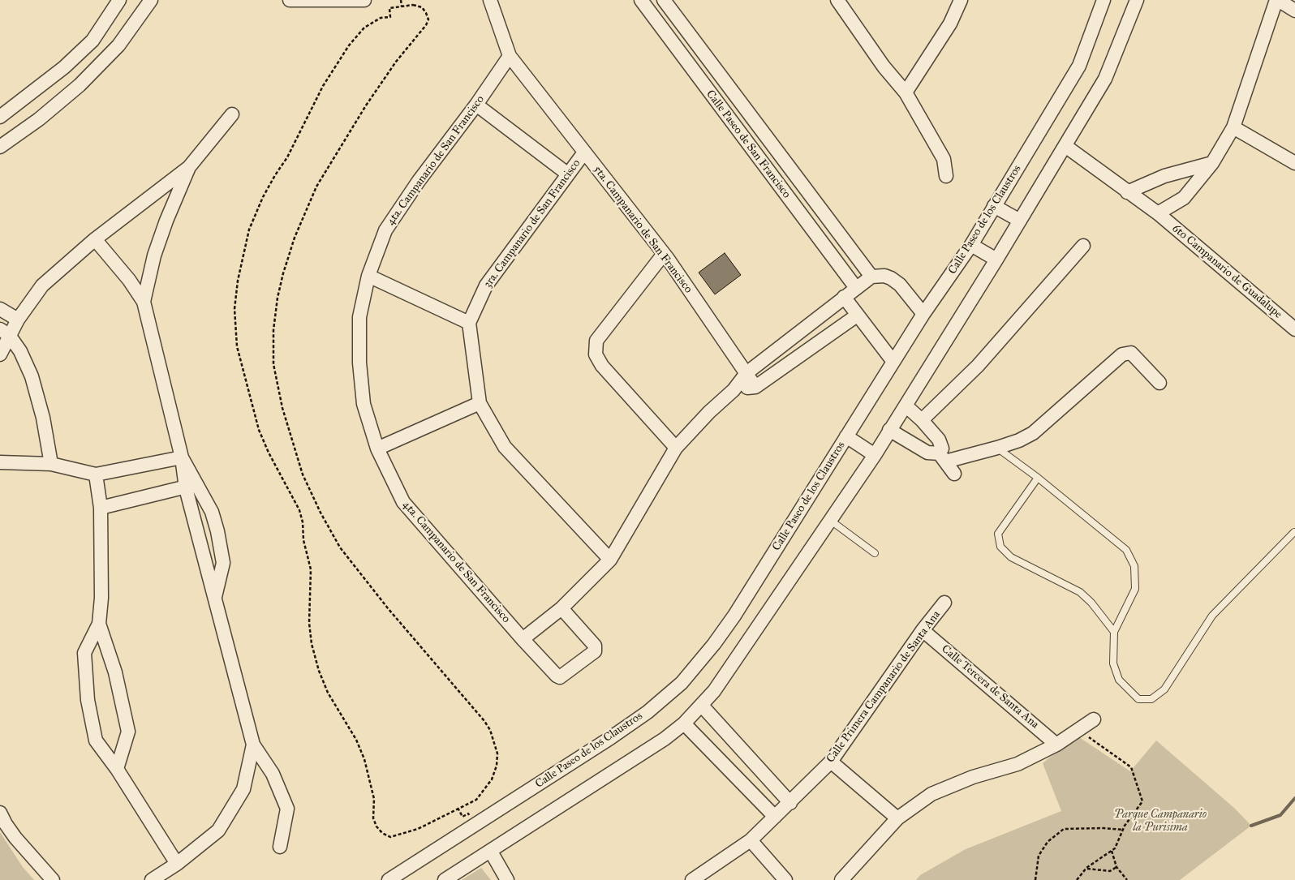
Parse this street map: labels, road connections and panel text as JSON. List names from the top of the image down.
{
  "streets": {
    "street": [
      "Calle Paseo de San Francisco",
      "4ta. Campanario de San Francisco",
      "Calle Paseo de los Claustros",
      "3ra. Campanario de San Francisco",
      "5ta. Campanario de San Francisco",
      "6to Campanario de Guadalupe",
      "Calle Primera Campanario de Santa Ana",
      "Calle Tercera de Santa Ana"
    ]
  },
  "crossings": [
    ["4ta. Campanario de San Francisco", "5ta. Campanario de San Francisco"],
    ["3ra. Campanario de San Francisco", "5ta. Campanario de San Francisco"],
    ["Calle Primera Campanario de Santa Ana", "Calle Tercera de Santa Ana"]
  ],
  "parks": ["Parque Campanario la Purisima"]
}
